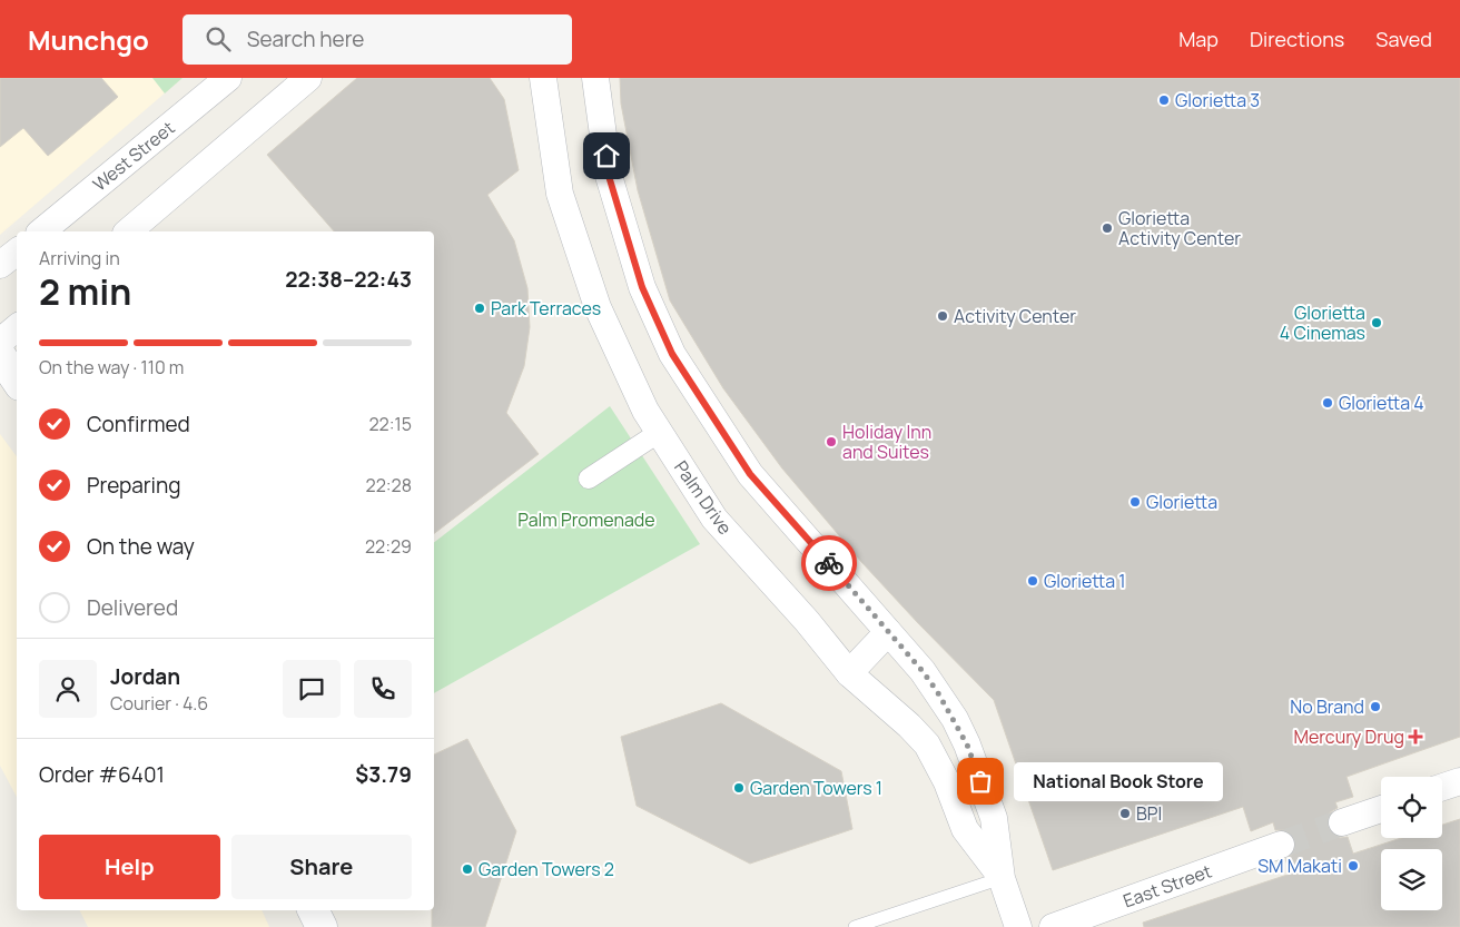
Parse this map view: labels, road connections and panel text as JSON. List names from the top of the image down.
{
  "streets": {
    "street": ["West Street", "Palm Drive", "East Street"]
  },
  "parks": ["Palm Promenade"],
  "places": {
    "other": [
      "Glorietta 3",
      "Glorietta Activity Center",
      "Park Terraces",
      "Activity Center",
      "Glorietta 4 Cinemas",
      "Glorietta 4",
      "Holiday Inn and Suites",
      "Glorietta",
      "Glorietta 1",
      "No Brand",
      "National Book Store",
      "Garden Towers 1",
      "BPI",
      "SM Makati",
      "Garden Towers 2"
    ],
    "health": ["Mercury Drug"]
  },
  "page": {
    "header": "Munchgo",
    "search": "Search here",
    "nav": ["Map", "Directions", "Saved"],
    "heading": ["2 min", "Arriving in", "22:38–22:43"],
    "panel": [
      "Jordan",
      "Courier · 4.6",
      "Order #6401",
      "$3.79"
    ],
    "bar": "On the way · 110 m",
    "list": [
      ["Confirmed", "22:15"],
      ["Preparing", "22:28"],
      ["On the way", "22:29"],
      "Delivered"
    ],
    "bubble": "National Book Store",
    "buttons": ["Help", "Share"]
  }
}
